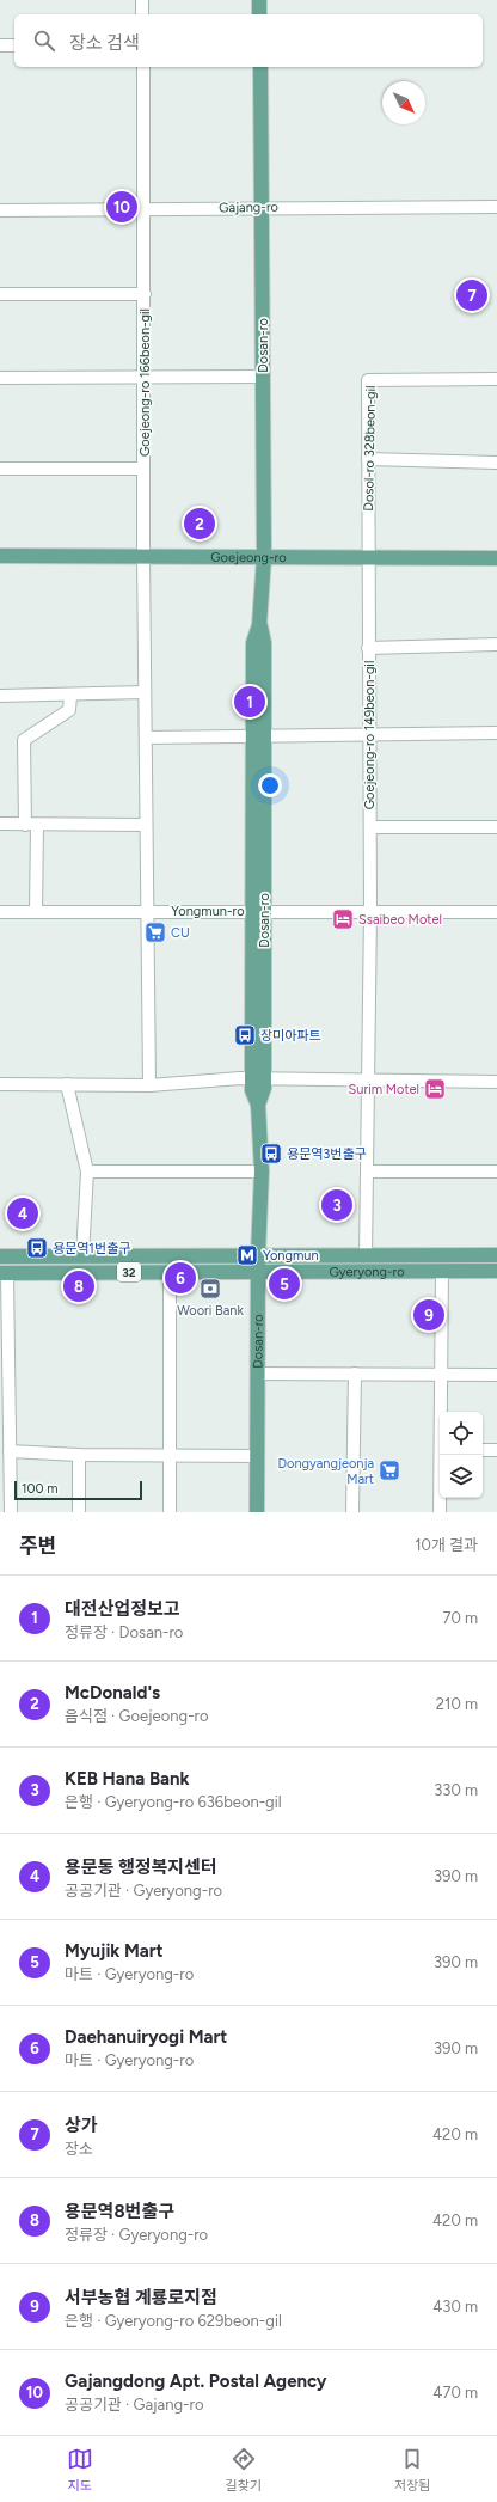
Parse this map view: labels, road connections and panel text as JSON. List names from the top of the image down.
{
  "streets": {
    "main road": [
      "Dosan-ro",
      "Goejeong-ro",
      "Gyeryong-ro",
      "32"
    ],
    "street": [
      "Gajang-ro",
      "Goejeong-ro 166beon-gil",
      "Dosol-ro 328beon-gil",
      "Goejeong-ro 149beon-gil",
      "Yongmun-ro"
    ]
  },
  "crossings": [
    ["Gajang-ro", "Dosan-ro"],
    ["Gajang-ro", "Goejeong-ro 166beon-gil"],
    ["Dosan-ro", "Goejeong-ro"],
    ["Dosan-ro", "Yongmun-ro"],
    ["Dosan-ro", "Gyeryong-ro"],
    ["Goejeong-ro 166beon-gil", "Goejeong-ro"],
    ["Goejeong-ro 166beon-gil", "Yongmun-ro"],
    ["Dosol-ro 328beon-gil", "Goejeong-ro"],
    ["Dosol-ro 328beon-gil", "Goejeong-ro 149beon-gil"],
    ["Goejeong-ro", "Goejeong-ro 149beon-gil"],
    ["Goejeong-ro 149beon-gil", "Yongmun-ro"],
    ["Goejeong-ro 149beon-gil", "Gyeryong-ro"]
  ],
  "places": {
    "hotel": ["Ssaibeo Motel", "Surim Motel"],
    "supermarket": ["CU", "Dongyangjeonja Mart"],
    "bus stop": ["장미아파트", "용문역3번출구", "용문역1번출구"],
    "metro station": ["Yongmun"],
    "bank": ["Woori Bank"]
  },
  "scale_bar": "100 m",
  "north": "bottom right",
  "page": {
    "search": "장소 검색",
    "pins": [
      "10",
      "7",
      "2",
      "1",
      "3",
      "4",
      "6",
      "5",
      "8",
      "9"
    ],
    "scale": "100 m",
    "heading": ["주변", "10개 결과"],
    "list": [
      {
        "mark": "1",
        "name": "대전산업정보고",
        "note": "정류장 · Dosan-ro",
        "value": "70 m"
      },
      {
        "mark": "2",
        "name": "McDonald's",
        "note": "음식점 · Goejeong-ro",
        "value": "210 m"
      },
      {
        "mark": "3",
        "name": "KEB Hana Bank",
        "note": "은행 · Gyeryong-ro 636beon-gil",
        "value": "330 m"
      },
      {
        "mark": "4",
        "name": "용문동 행정복지센터",
        "note": "공공기관 · Gyeryong-ro",
        "value": "390 m"
      },
      {
        "mark": "5",
        "name": "Myujik Mart",
        "note": "마트 · Gyeryong-ro",
        "value": "390 m"
      },
      {
        "mark": "6",
        "name": "Daehanuiryogi Mart",
        "note": "마트 · Gyeryong-ro",
        "value": "390 m"
      },
      {
        "mark": "7",
        "name": "상가",
        "note": "장소",
        "value": "420 m"
      },
      {
        "mark": "8",
        "name": "용문역8번출구",
        "note": "정류장 · Gyeryong-ro",
        "value": "420 m"
      },
      {
        "mark": "9",
        "name": "서부농협 계룡로지점",
        "note": "은행 · Gyeryong-ro 629beon-gil",
        "value": "430 m"
      },
      {
        "mark": "10",
        "name": "Gajangdong Apt. Postal Agency",
        "note": "공공기관 · Gajang-ro",
        "value": "470 m"
      }
    ],
    "nav": ["지도", "길찾기", "저장됨"]
  }
}
